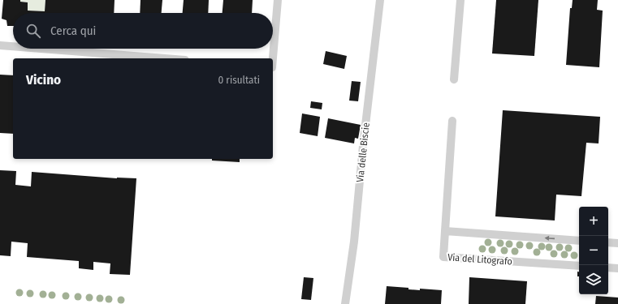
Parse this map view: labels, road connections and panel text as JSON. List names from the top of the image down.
{
  "streets": {
    "street": ["Via delle Biscie", "Via del Litografo"]
  },
  "page": {
    "search": "Cerca qui",
    "heading": ["Vicino", "0 risultati"],
    "map_buttons": ["+", "−"]
  }
}
